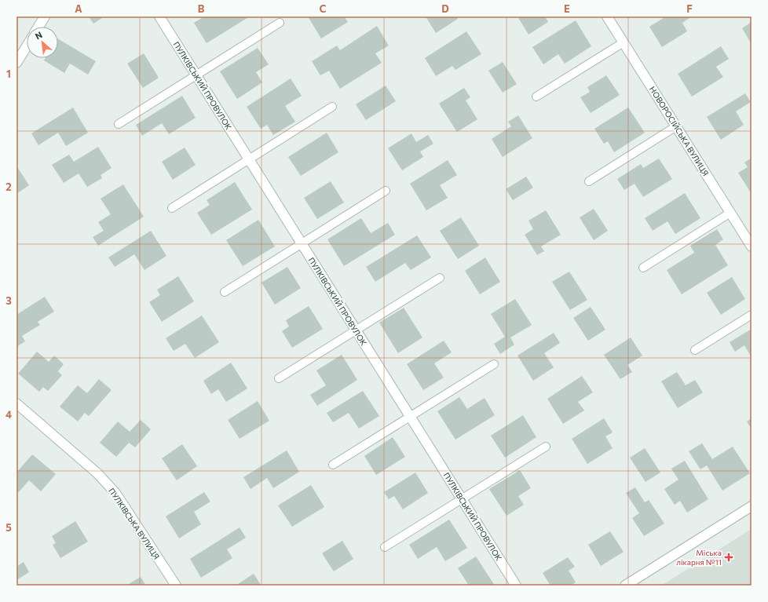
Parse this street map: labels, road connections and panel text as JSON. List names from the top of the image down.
{
  "streets": {
    "street": ["ПУЛКІВСЬКИЙ ПРОВУЛОК", "НОВОРОСІЙСЬКА ВУЛИЦЯ", "ПУЛКІВСЬКА ВУЛИЦЯ"]
  },
  "places": {
    "health": ["Міська лікарня №11"]
  },
  "north": "top left",
  "grid": {
    "columns": [
      "A",
      "B",
      "C",
      "D",
      "E",
      "F"
    ],
    "rows": [
      "1",
      "2",
      "3",
      "4",
      "5"
    ]
  }
}
